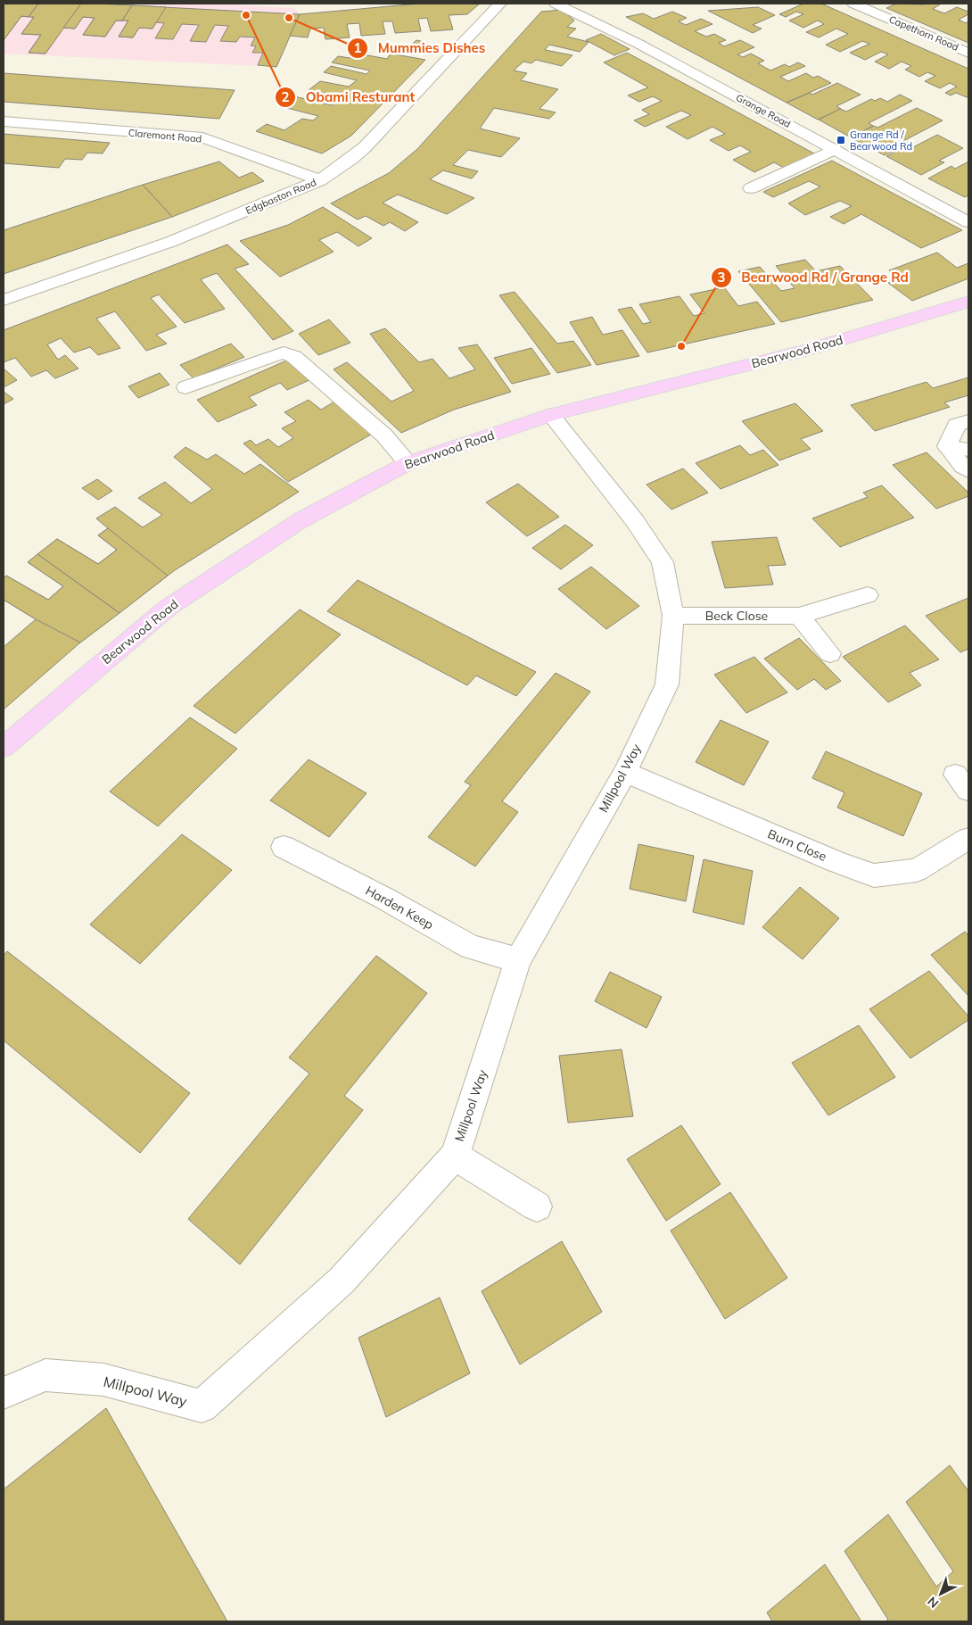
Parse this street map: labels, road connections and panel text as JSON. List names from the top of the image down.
{
  "streets": {
    "main road": ["Bearwood Road"],
    "street": [
      "Capethorn Road",
      "Grange Road",
      "Claremont Road",
      "Edgbaston Road",
      "Beck Close",
      "Millpool Way",
      "Burn Close",
      "Harden Keep"
    ]
  },
  "crossings": [
    ["Claremont Road", "Edgbaston Road"],
    ["Bearwood Road", "Millpool Way"],
    ["Beck Close", "Millpool Way"],
    ["Millpool Way", "Burn Close"],
    ["Millpool Way", "Harden Keep"]
  ],
  "places": {
    "other": ["Obami Resturant", "Mummies Dishes", "Bearwood Rd / Grange Rd"],
    "transit": ["Grange Rd / Bearwood Rd"]
  },
  "north": "bottom left"
}
